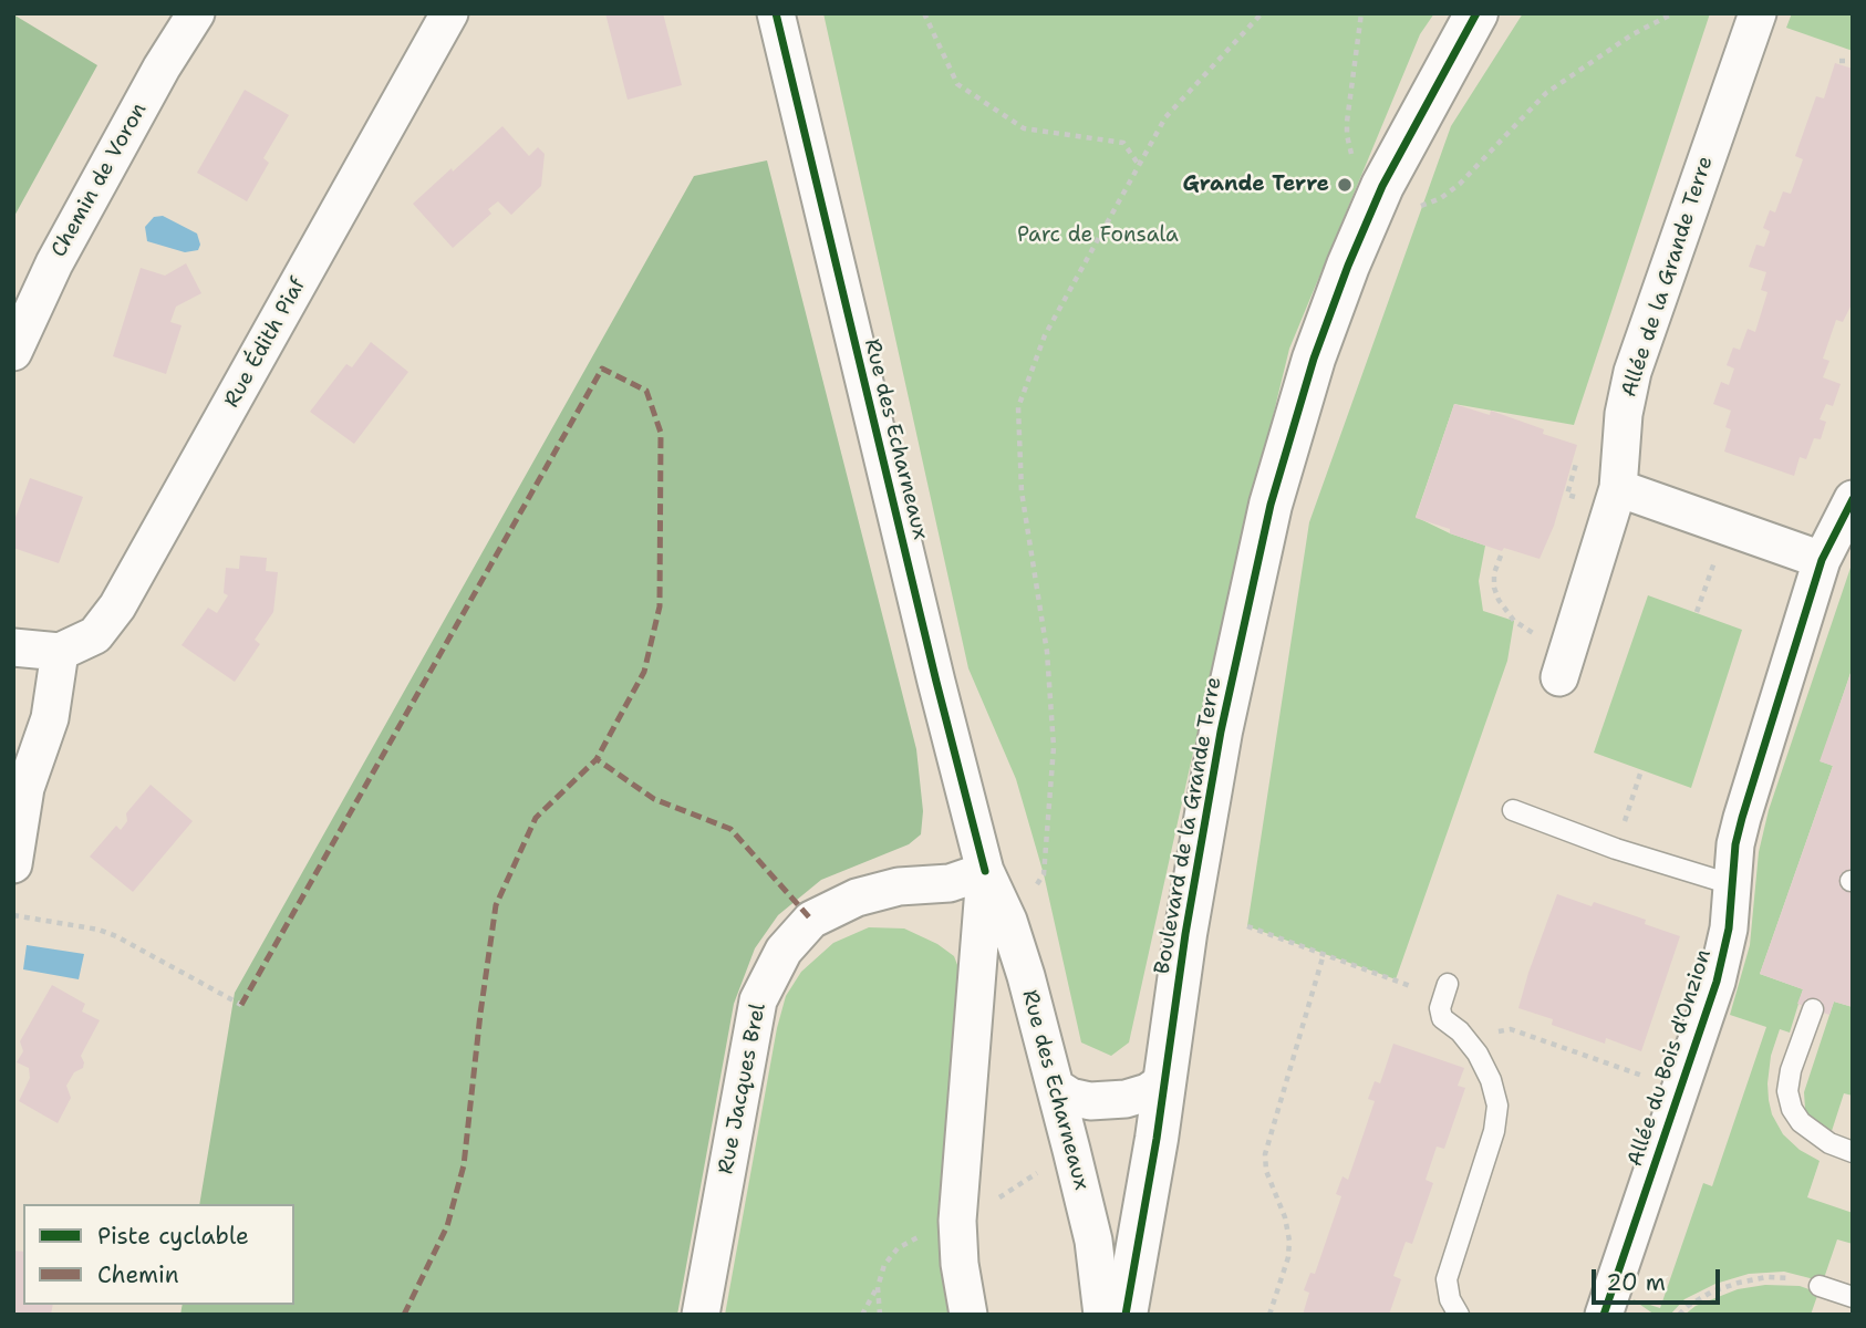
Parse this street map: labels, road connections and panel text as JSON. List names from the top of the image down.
{
  "streets": {
    "street": [
      "Chemin de Voron",
      "Allée de la Grande Terre",
      "Rue Édith Piaf",
      "Rue des Echarneaux",
      "Boulevard de la Grande Terre",
      "Allée du Bois d'Onzion",
      "Rue Jacques Brel"
    ]
  },
  "crossings": [
    ["Rue des Echarneaux", "Rue Jacques Brel"]
  ],
  "parks": ["Parc de Fonsala"],
  "places": ["Grande Terre"],
  "legend": ["Piste cyclable", "Chemin"],
  "scale_bar": "20 m"
}
